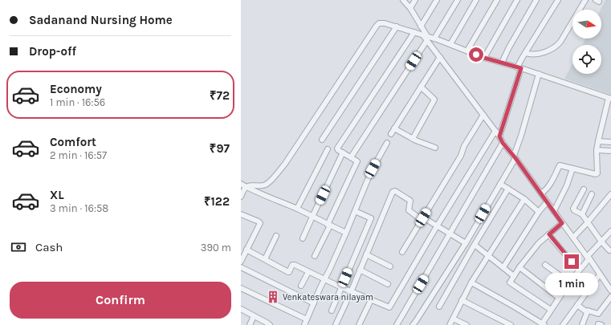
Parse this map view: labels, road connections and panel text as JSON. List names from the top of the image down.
{
  "places": {
    "building": ["Venkateswara nilayam"]
  },
  "north": "right",
  "page": {
    "banner": ["Sadanand Nursing Home", "Drop-off"],
    "list": [
      {
        "name": "Economy",
        "note": "1 min · 16:56",
        "value": "₹72"
      },
      {
        "name": "Comfort",
        "note": "2 min · 16:57",
        "value": "₹97"
      },
      {
        "name": "XL",
        "note": "3 min · 16:58",
        "value": "₹122"
      }
    ],
    "pay": ["Cash", "390 m"],
    "bubble": "1 min",
    "buttons": "Confirm"
  }
}
